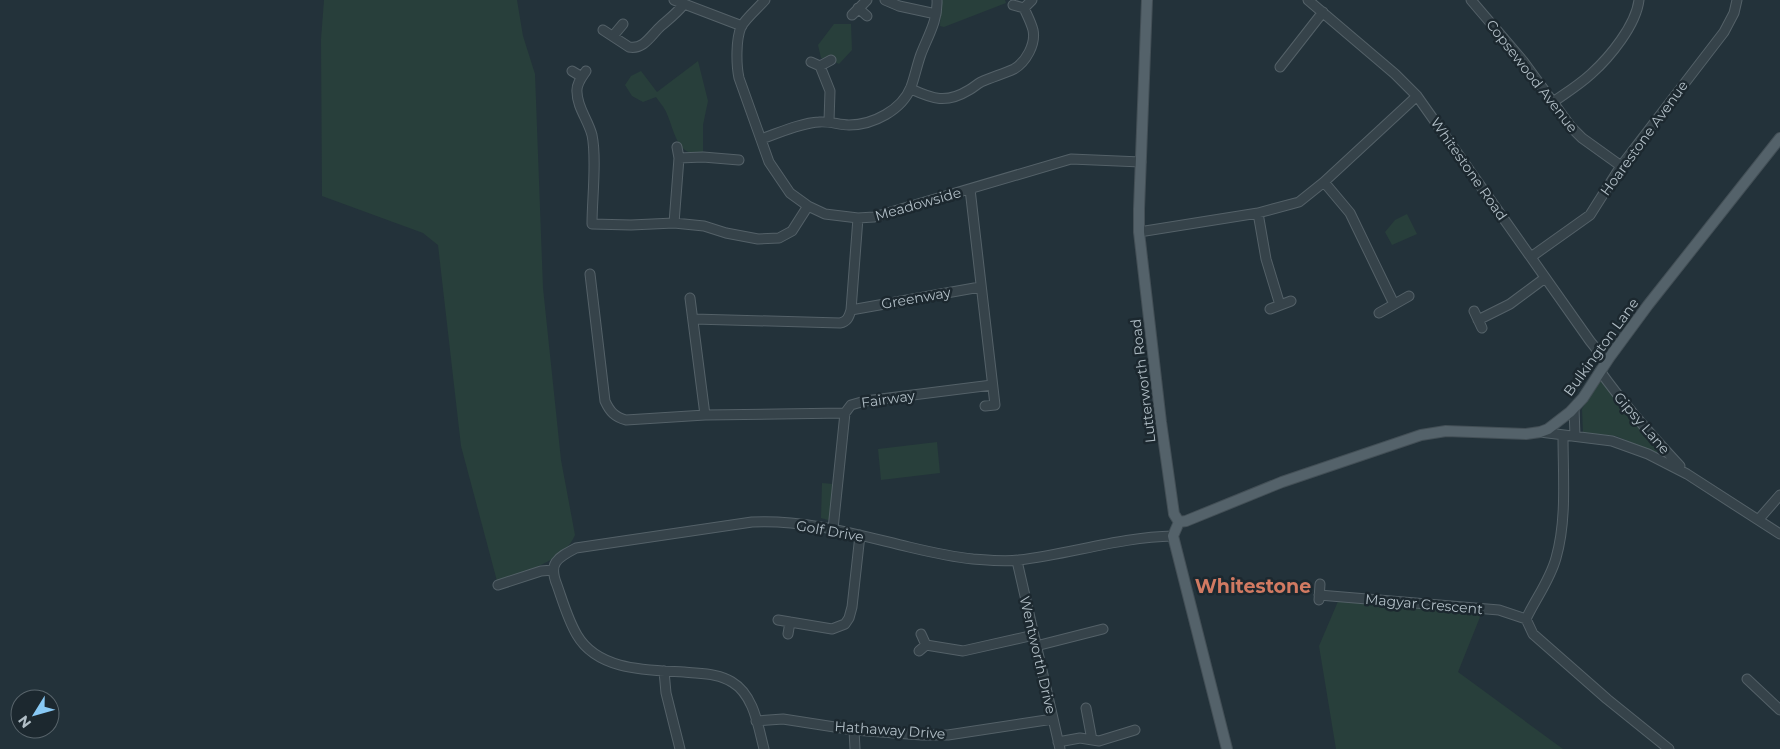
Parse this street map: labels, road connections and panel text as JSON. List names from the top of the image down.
{
  "streets": {
    "main road": ["Bulkington Lane", "Lutterworth Road"],
    "street": [
      "Copsewood Avenue",
      "Hoarestone Avenue",
      "Whitestone Road",
      "Meadowside",
      "Greenway",
      "Fairway",
      "Gipsy Lane",
      "Golf Drive",
      "Magyar Crescent",
      "Wentworth Drive",
      "Hathaway Drive"
    ]
  },
  "crossings": [
    ["Copsewood Avenue", "Hoarestone Avenue"],
    ["Hoarestone Avenue", "Whitestone Road"],
    ["Whitestone Road", "Bulkington Lane"],
    ["Meadowside", "Greenway"],
    ["Meadowside", "Lutterworth Road"],
    ["Bulkington Lane", "Lutterworth Road"],
    ["Bulkington Lane", "Gipsy Lane"],
    ["Fairway", "Golf Drive"],
    ["Golf Drive", "Wentworth Drive"],
    ["Wentworth Drive", "Hathaway Drive"]
  ],
  "districts": ["Whitestone"],
  "north": "bottom left"
}
